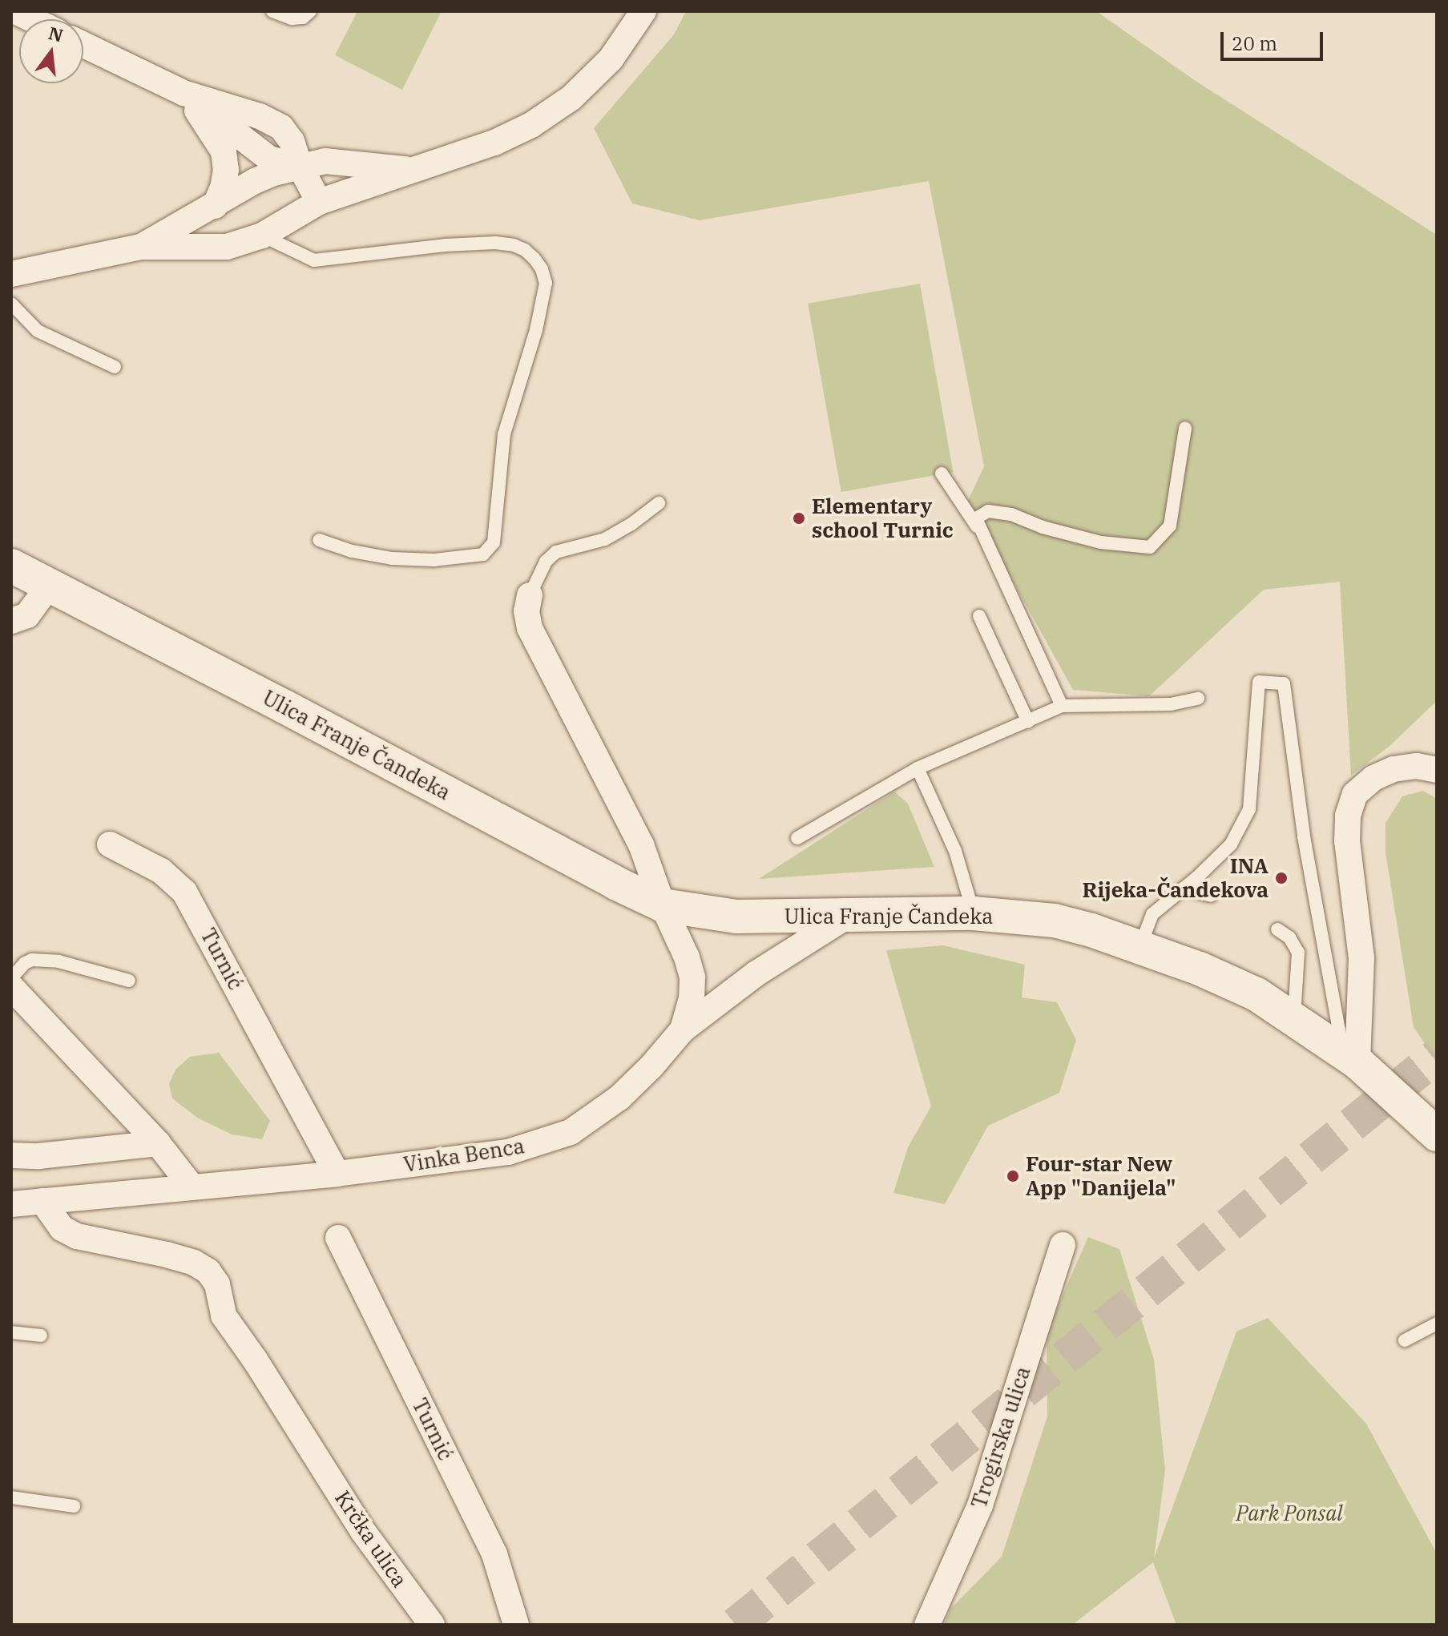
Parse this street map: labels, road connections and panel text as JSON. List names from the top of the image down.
{
  "streets": {
    "street": [
      "Ulica Franje Čandeka",
      "Turnić",
      "Vinka Benca",
      "Trogirska ulica",
      "Krčka ulica"
    ]
  },
  "crossings": [
    ["Ulica Franje Čandeka", "Vinka Benca"],
    ["Turnić", "Vinka Benca"],
    ["Vinka Benca", "Krčka ulica"]
  ],
  "parks": ["Park Ponsal"],
  "places": ["Elementary school Turnic", "INA Rijeka-Čandekova", "Four-star New App \"Danijela\""],
  "scale_bar": "20 m",
  "north": "top"
}
